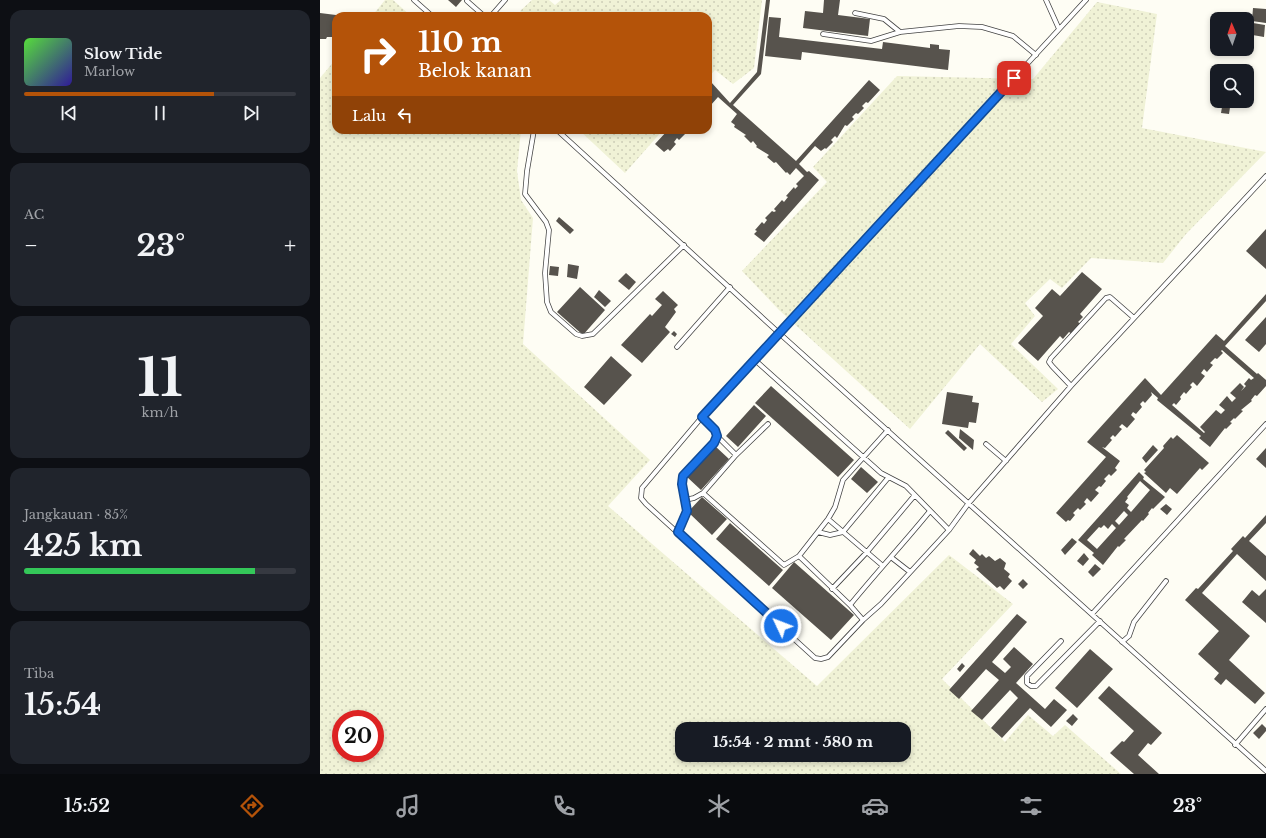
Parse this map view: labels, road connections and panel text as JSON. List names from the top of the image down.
{
  "north": "top",
  "page": {
    "turn": ["110 m", "Belok kanan"],
    "song": ["Slow Tide", "Marlow"],
    "then": "Lalu",
    "tile": [
      "AC",
      ["11", "km/h"],
      ["Jangkauan · 85%", "425 km"],
      ["Tiba", "15:54"]
    ],
    "heat": ["−", "23°", "+"],
    "limit": "20",
    "trip": "15:54 · 2 mnt · 580 m",
    "tabs": ["15:52", "23°"]
  }
}
